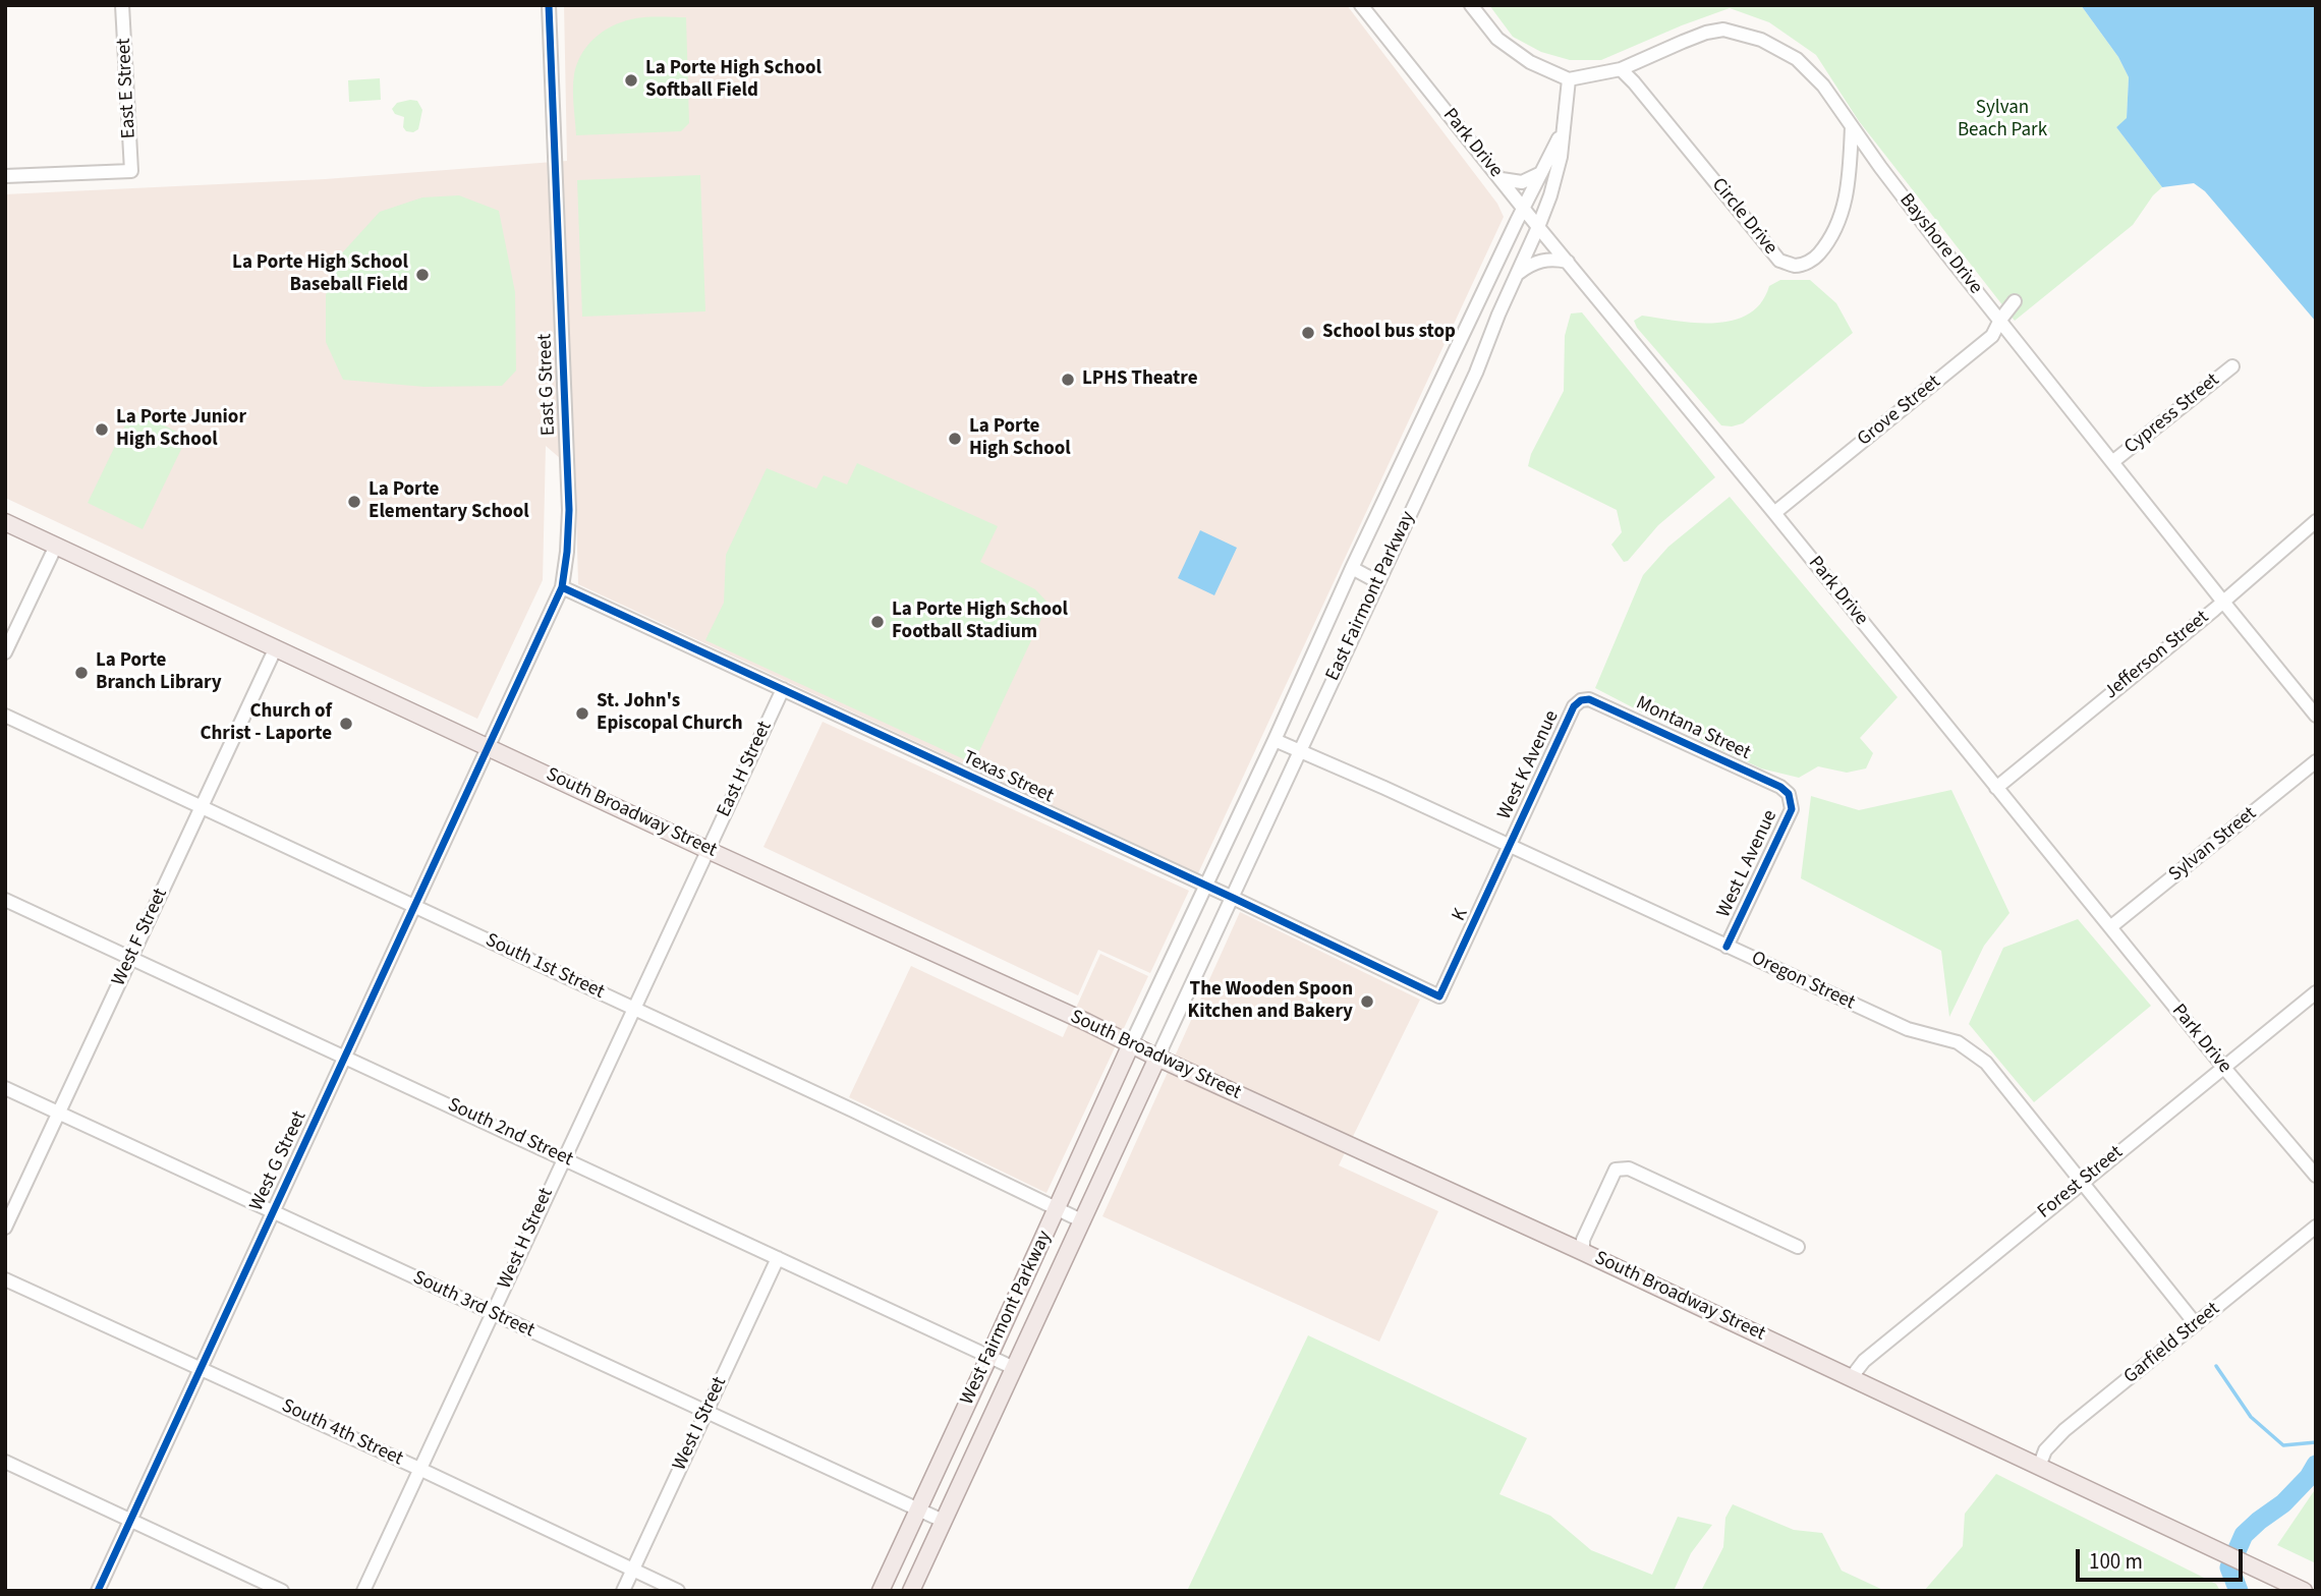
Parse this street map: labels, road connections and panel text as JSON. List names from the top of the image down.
{
  "streets": {
    "main road": ["South Broadway Street", "West Fairmont Parkway"],
    "street": [
      "East E Street",
      "Park Drive",
      "Circle Drive",
      "Bayshore Drive",
      "East G Street",
      "Grove Street",
      "Cypress Street",
      "East Fairmont Parkway",
      "Jefferson Street",
      "Montana Street",
      "West K Avenue",
      "East H Street",
      "Texas Street",
      "Sylvan Street",
      "West L Avenue",
      "K",
      "West F Street",
      "South 1st Street",
      "Oregon Street",
      "South 2nd Street",
      "West G Street",
      "Forest Street",
      "West H Street",
      "South 3rd Street",
      "Garfield Street",
      "West I Street",
      "South 4th Street"
    ]
  },
  "crossings": [
    ["Park Drive", "Grove Street"],
    ["Park Drive", "East Fairmont Parkway"],
    ["Park Drive", "Jefferson Street"],
    ["Park Drive", "Sylvan Street"],
    ["Park Drive", "Forest Street"],
    ["Circle Drive", "Bayshore Drive"],
    ["Bayshore Drive", "Grove Street"],
    ["Bayshore Drive", "Cypress Street"],
    ["Bayshore Drive", "East Fairmont Parkway"],
    ["Bayshore Drive", "Jefferson Street"],
    ["East G Street", "Texas Street"],
    ["East G Street", "South Broadway Street"],
    ["East G Street", "West G Street"],
    ["East Fairmont Parkway", "Texas Street"],
    ["East Fairmont Parkway", "South Broadway Street"],
    ["East Fairmont Parkway", "Oregon Street"],
    ["East Fairmont Parkway", "West Fairmont Parkway"],
    ["Montana Street", "West K Avenue"],
    ["Montana Street", "West L Avenue"],
    ["West K Avenue", "K"],
    ["West K Avenue", "Oregon Street"],
    ["East H Street", "Texas Street"],
    ["East H Street", "South Broadway Street"],
    ["East H Street", "West H Street"],
    ["Texas Street", "K"],
    ["South Broadway Street", "West F Street"],
    ["South Broadway Street", "West G Street"],
    ["South Broadway Street", "Forest Street"],
    ["South Broadway Street", "West H Street"],
    ["South Broadway Street", "West Fairmont Parkway"],
    ["South Broadway Street", "Garfield Street"],
    ["West L Avenue", "Oregon Street"],
    ["K", "Oregon Street"],
    ["West F Street", "South 1st Street"],
    ["West F Street", "South 2nd Street"],
    ["West F Street", "South 3rd Street"],
    ["South 1st Street", "West G Street"],
    ["South 1st Street", "West H Street"],
    ["South 1st Street", "West Fairmont Parkway"],
    ["Oregon Street", "Forest Street"],
    ["Oregon Street", "Garfield Street"],
    ["South 2nd Street", "West G Street"],
    ["South 2nd Street", "West H Street"],
    ["South 2nd Street", "West Fairmont Parkway"],
    ["South 2nd Street", "West I Street"],
    ["West G Street", "South 3rd Street"],
    ["West G Street", "South 4th Street"],
    ["West H Street", "South 3rd Street"],
    ["West H Street", "South 4th Street"],
    ["South 3rd Street", "West Fairmont Parkway"],
    ["South 3rd Street", "West I Street"],
    ["West I Street", "South 4th Street"]
  ],
  "parks": ["Sylvan Beach Park"],
  "places": [
    "La Porte High School Softball Field",
    "La Porte High School Baseball Field",
    "School bus stop",
    "LPHS Theatre",
    "La Porte Junior High School",
    "La Porte High School",
    "La Porte Elementary School",
    "La Porte High School Football Stadium",
    "La Porte Branch Library",
    "St. John's Episcopal Church",
    "Church of Christ - Laporte",
    "The Wooden Spoon Kitchen and Bakery"
  ],
  "scale_bar": "100 m"
}
